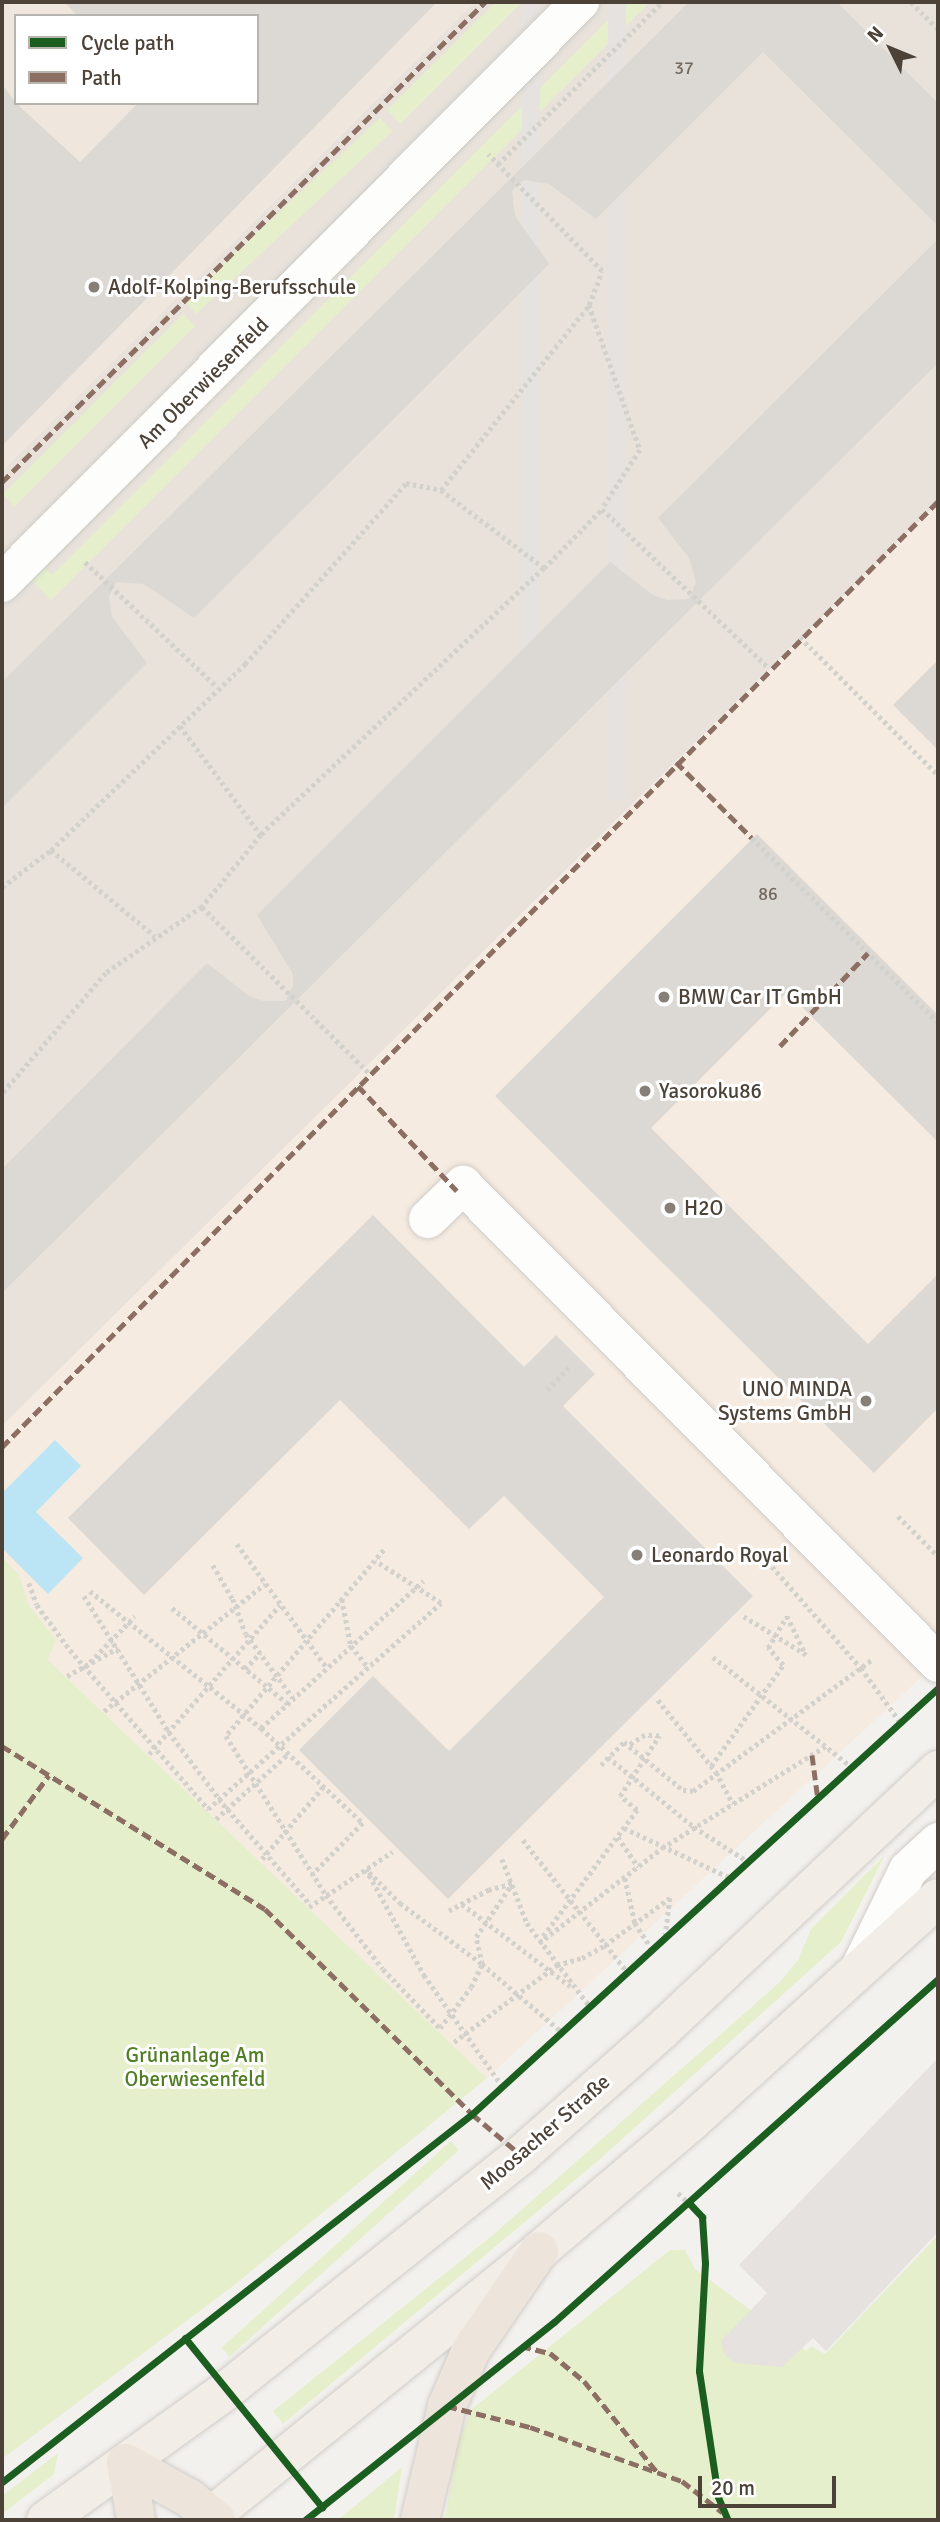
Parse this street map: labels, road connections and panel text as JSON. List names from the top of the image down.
{
  "streets": {
    "main road": ["Moosacher Straße"],
    "street": ["Am Oberwiesenfeld"]
  },
  "parks": ["Grünanlage Am Oberwiesenfeld"],
  "places": [
    "Adolf-Kolping-Berufsschule",
    "BMW Car IT GmbH",
    "Yasoroku86",
    "H2O",
    "UNO MINDA Systems GmbH",
    "Leonardo Royal"
  ],
  "house_numbers": ["37", "86"],
  "legend": ["Cycle path", "Path"],
  "scale_bar": "20 m",
  "north": "top left"
}
